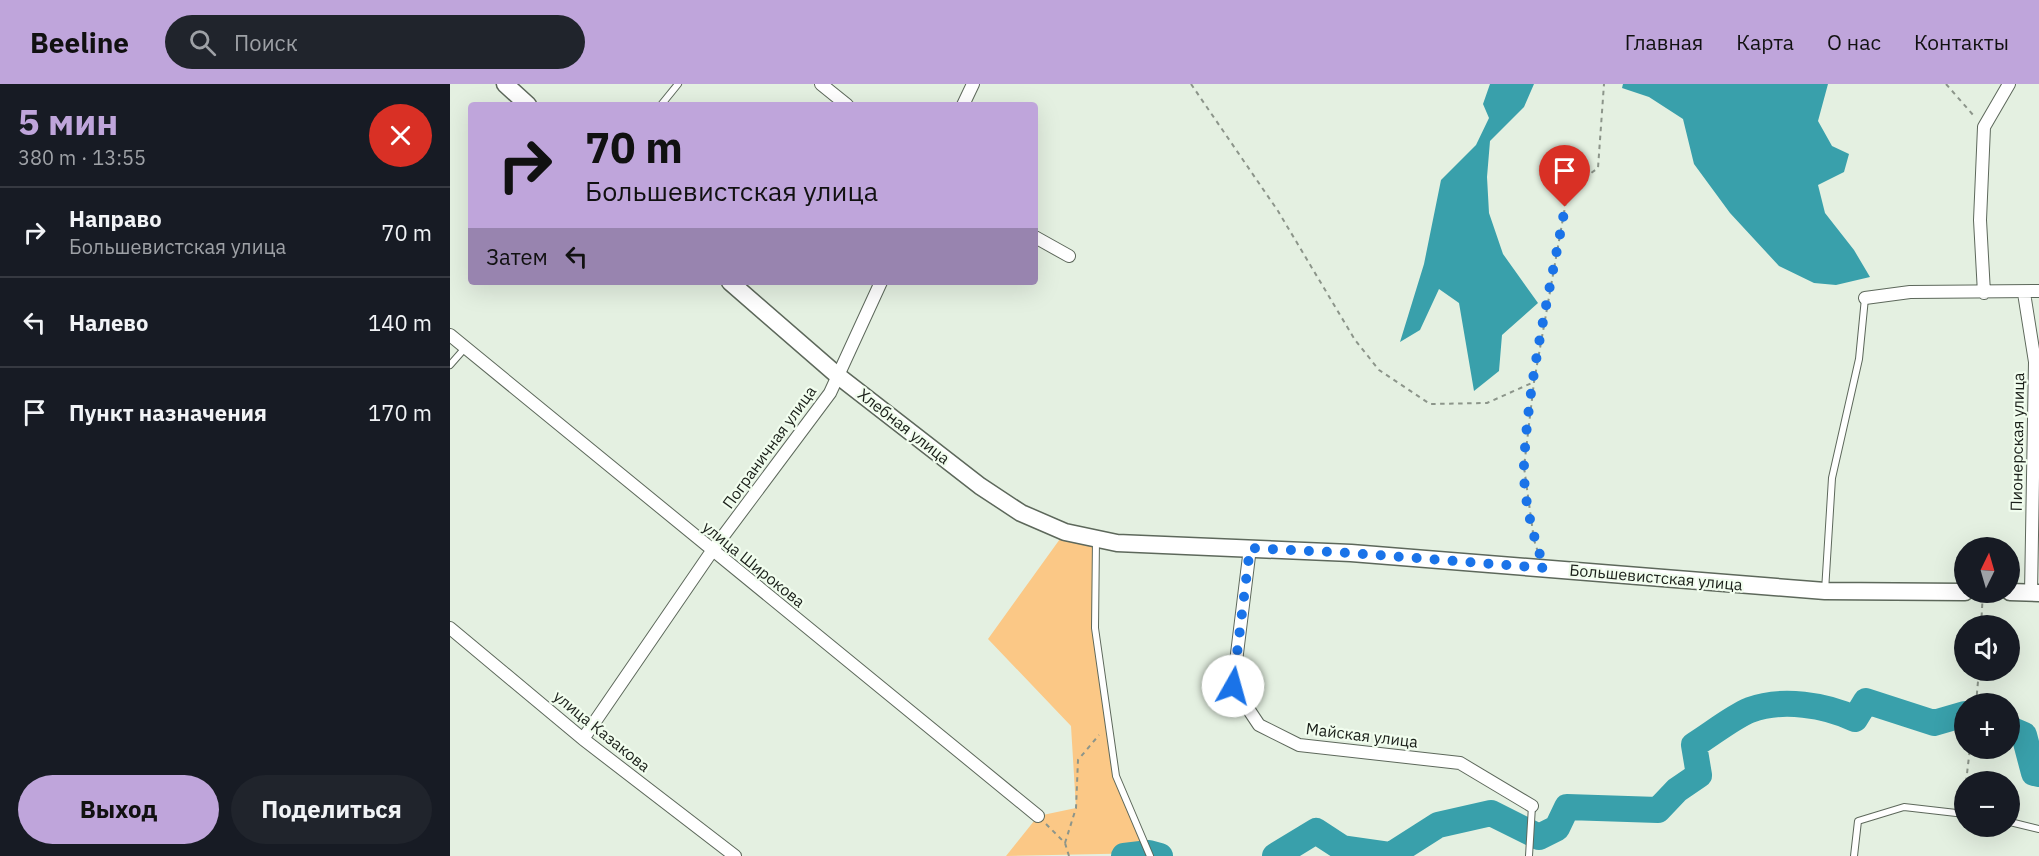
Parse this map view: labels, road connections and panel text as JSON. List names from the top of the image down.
{
  "streets": {
    "street": [
      "Хлебная улица",
      "Пионерская улица",
      "Пограничная улица",
      "улица Широкова",
      "Большевистская улица",
      "улица Казакова",
      "Майская улица"
    ]
  },
  "crossings": [
    ["Хлебная улица", "Пограничная улица"],
    ["Хлебная улица", "Большевистская улица"],
    ["Пограничная улица", "улица Широкова"],
    ["Пограничная улица", "улица Казакова"],
    ["Большевистская улица", "Майская улица"]
  ],
  "north": "top",
  "page": {
    "header": "Beeline",
    "search": "Поиск",
    "nav": [
      "Главная",
      "Карта",
      "О нас",
      "Контакты"
    ],
    "heading": ["5 мин", "380 m · 13:55"],
    "turn": ["70 m", "Большевистская улица"],
    "list": [
      {
        "name": "Направо",
        "note": "Большевистская улица",
        "value": "70 m"
      },
      {
        "name": "Налево",
        "value": "140 m"
      },
      {
        "name": "Пункт назначения",
        "value": "170 m"
      }
    ],
    "then": "Затем",
    "map_buttons": ["+", "−"],
    "buttons": ["Выход", "Поделиться"]
  }
}
